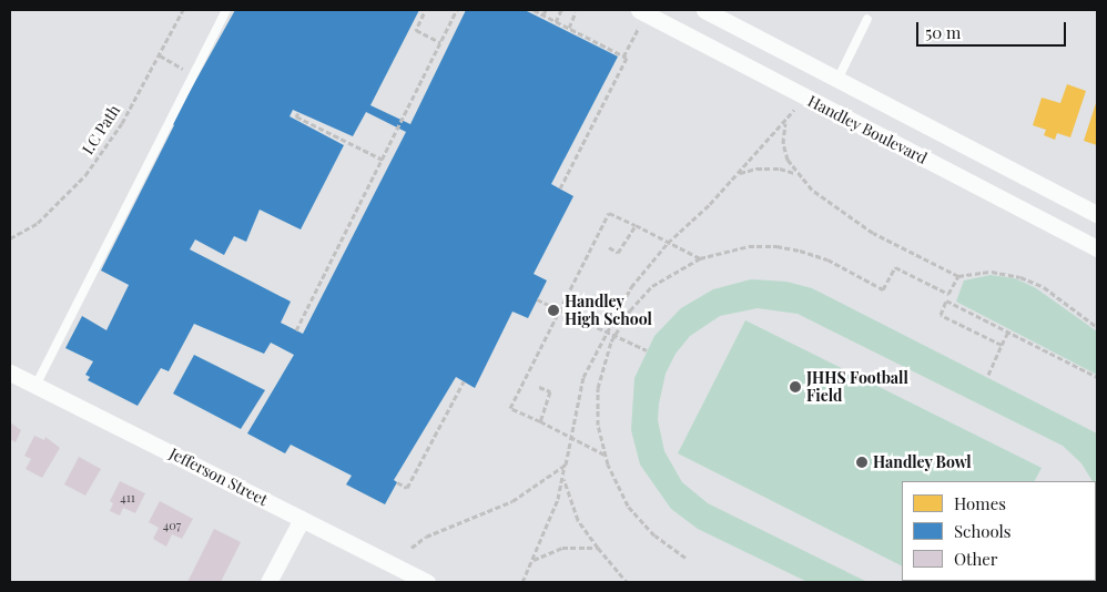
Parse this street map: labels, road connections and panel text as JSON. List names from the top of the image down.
{
  "streets": {
    "street": ["Handley Boulevard", "Jefferson Street"],
    "path": ["I.C Path"]
  },
  "places": ["Handley High School", "JHHS Football Field", "Handley Bowl"],
  "house_numbers": ["411", "407"],
  "legend": ["Homes", "Schools", "Other"],
  "scale_bar": "50 m"
}
